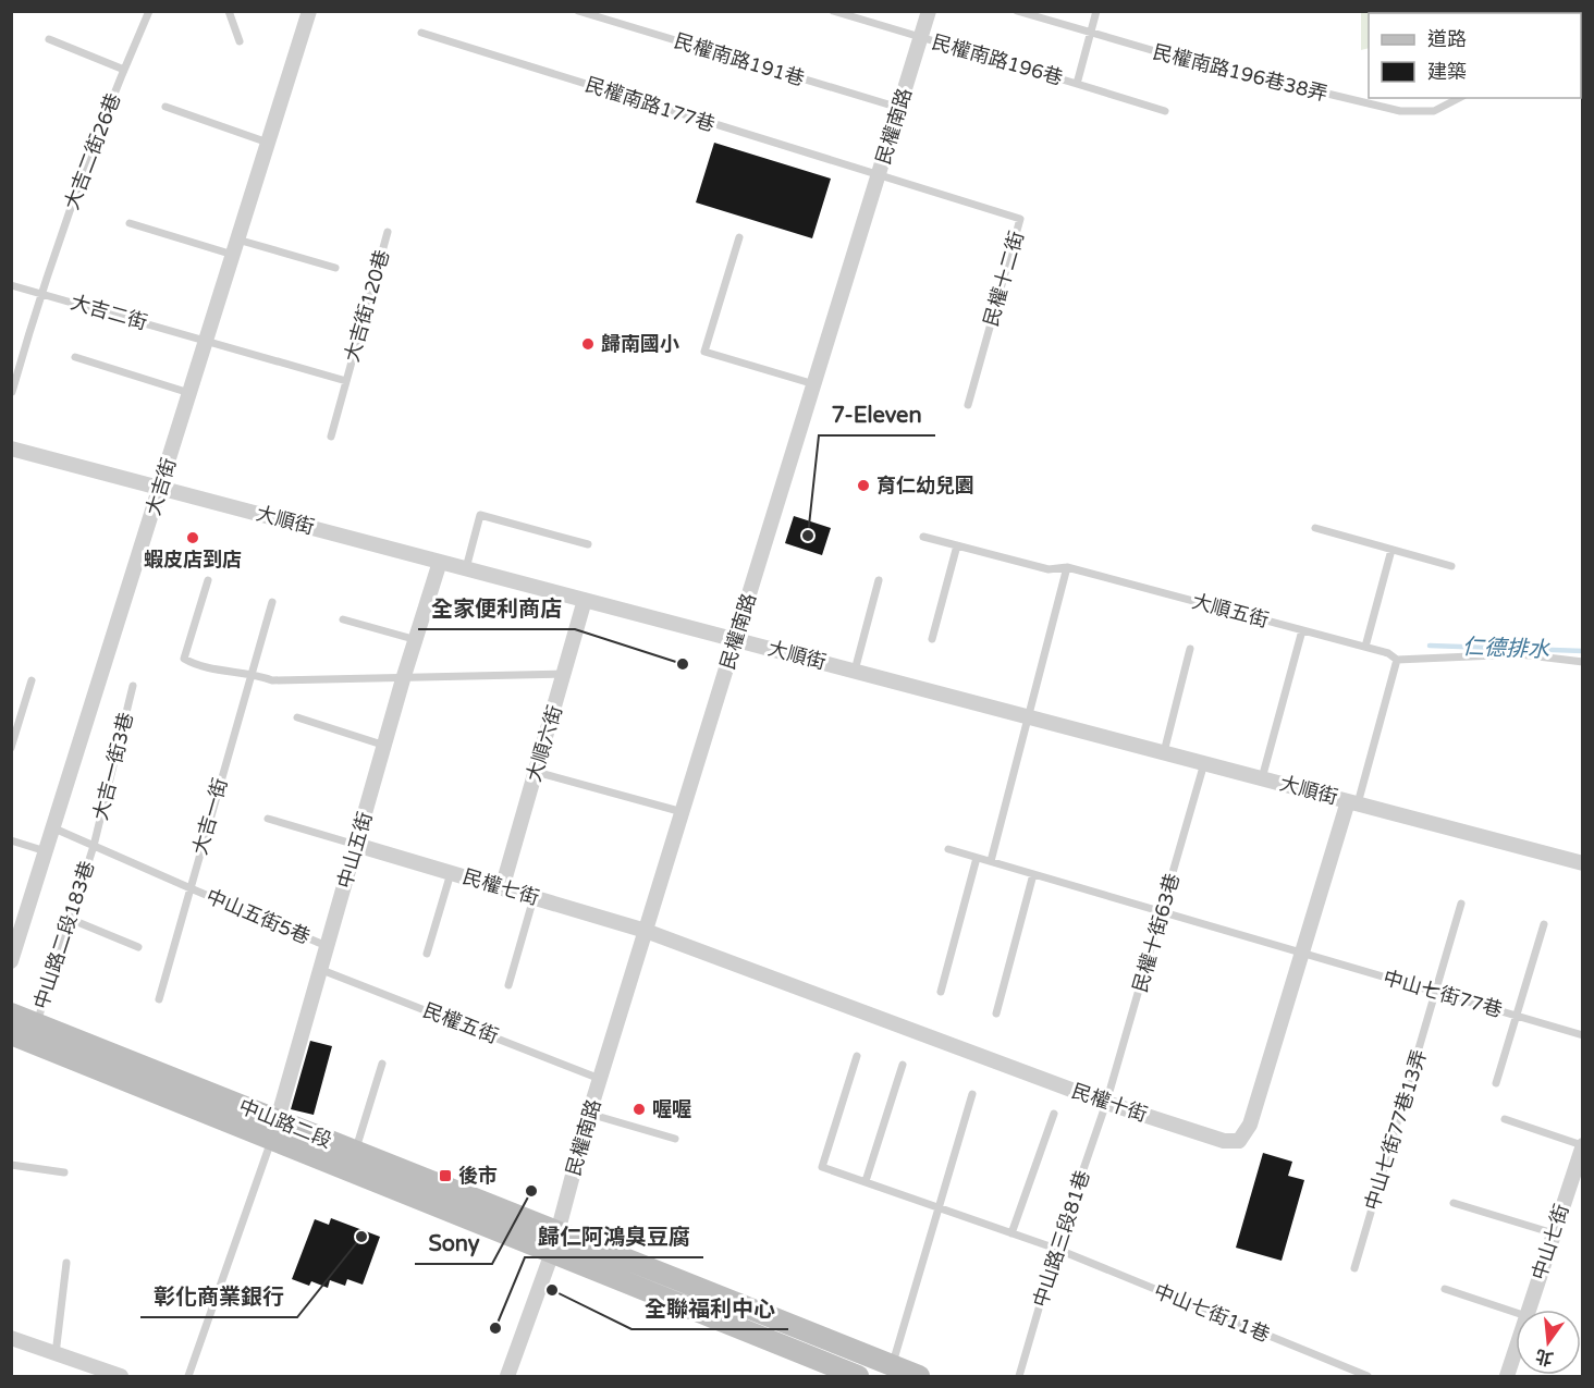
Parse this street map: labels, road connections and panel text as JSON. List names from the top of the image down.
{
  "streets": {
    "main road": ["中山路二段"],
    "street": [
      "民權南路",
      "大吉街",
      "大順街",
      "大順六街",
      "中山五街",
      "民權七街",
      "民權十街",
      "中山七街"
    ],
    "lane": [
      "民權南路191巷",
      "民權南路196巷",
      "民權南路196巷38弄",
      "民權南路177巷",
      "大吉二街26巷",
      "民權十二街",
      "大吉街120巷",
      "大吉二街",
      "大順五街",
      "大吉一街3巷",
      "大吉一街",
      "中山五街5巷",
      "民權十街63巷",
      "中山路二段183巷",
      "中山七街77巷",
      "民權五街",
      "中山七街77巷13弄",
      "中山路三段81巷",
      "中山七街11巷"
    ]
  },
  "crossings": [
    ["民權南路191巷", "民權南路"],
    ["民權南路196巷", "民權南路196巷38弄"],
    ["民權南路196巷", "民權南路"],
    ["民權南路177巷", "民權南路"],
    ["民權南路177巷", "民權十二街"],
    ["民權南路", "民權十二街"],
    ["民權南路", "大順街"],
    ["民權南路", "民權七街"],
    ["民權南路", "民權五街"],
    ["民權南路", "民權十街"],
    ["民權南路", "中山路二段"],
    ["大吉二街26巷", "大吉二街"],
    ["大吉街120巷", "大吉二街"],
    ["大吉街120巷", "大吉街"],
    ["大吉二街", "大吉街"],
    ["大吉街", "大順街"],
    ["大順街", "大順六街"],
    ["大順街", "中山五街"],
    ["大順街", "民權十街63巷"],
    ["大順街", "民權十街"],
    ["大順六街", "民權七街"],
    ["大吉一街3巷", "中山路二段183巷"],
    ["大吉一街", "中山五街5巷"],
    ["中山五街", "民權七街"],
    ["中山五街", "中山五街5巷"],
    ["中山五街", "民權五街"],
    ["中山五街", "中山路二段"],
    ["民權七街", "民權十街"],
    ["民權十街63巷", "中山七街77巷"],
    ["民權十街63巷", "民權十街"],
    ["民權十街63巷", "中山路三段81巷"],
    ["中山路二段183巷", "中山路二段"],
    ["中山七街77巷", "民權十街"],
    ["中山七街77巷", "中山七街77巷13弄"],
    ["民權十街", "中山路三段81巷"],
    ["中山路三段81巷", "中山七街11巷"]
  ],
  "water": ["仁德排水"],
  "places": {
    "other": [
      "歸南國小",
      "育仁幼兒園",
      "7-Eleven",
      "蝦皮店到店",
      "全家便利商店",
      "喔喔",
      "Sony",
      "彰化商業銀行",
      "全聯福利中心",
      "歸仁阿鴻臭豆腐"
    ],
    "transit": ["後市"]
  },
  "legend": ["道路", "建築"],
  "north": "bottom"
}
